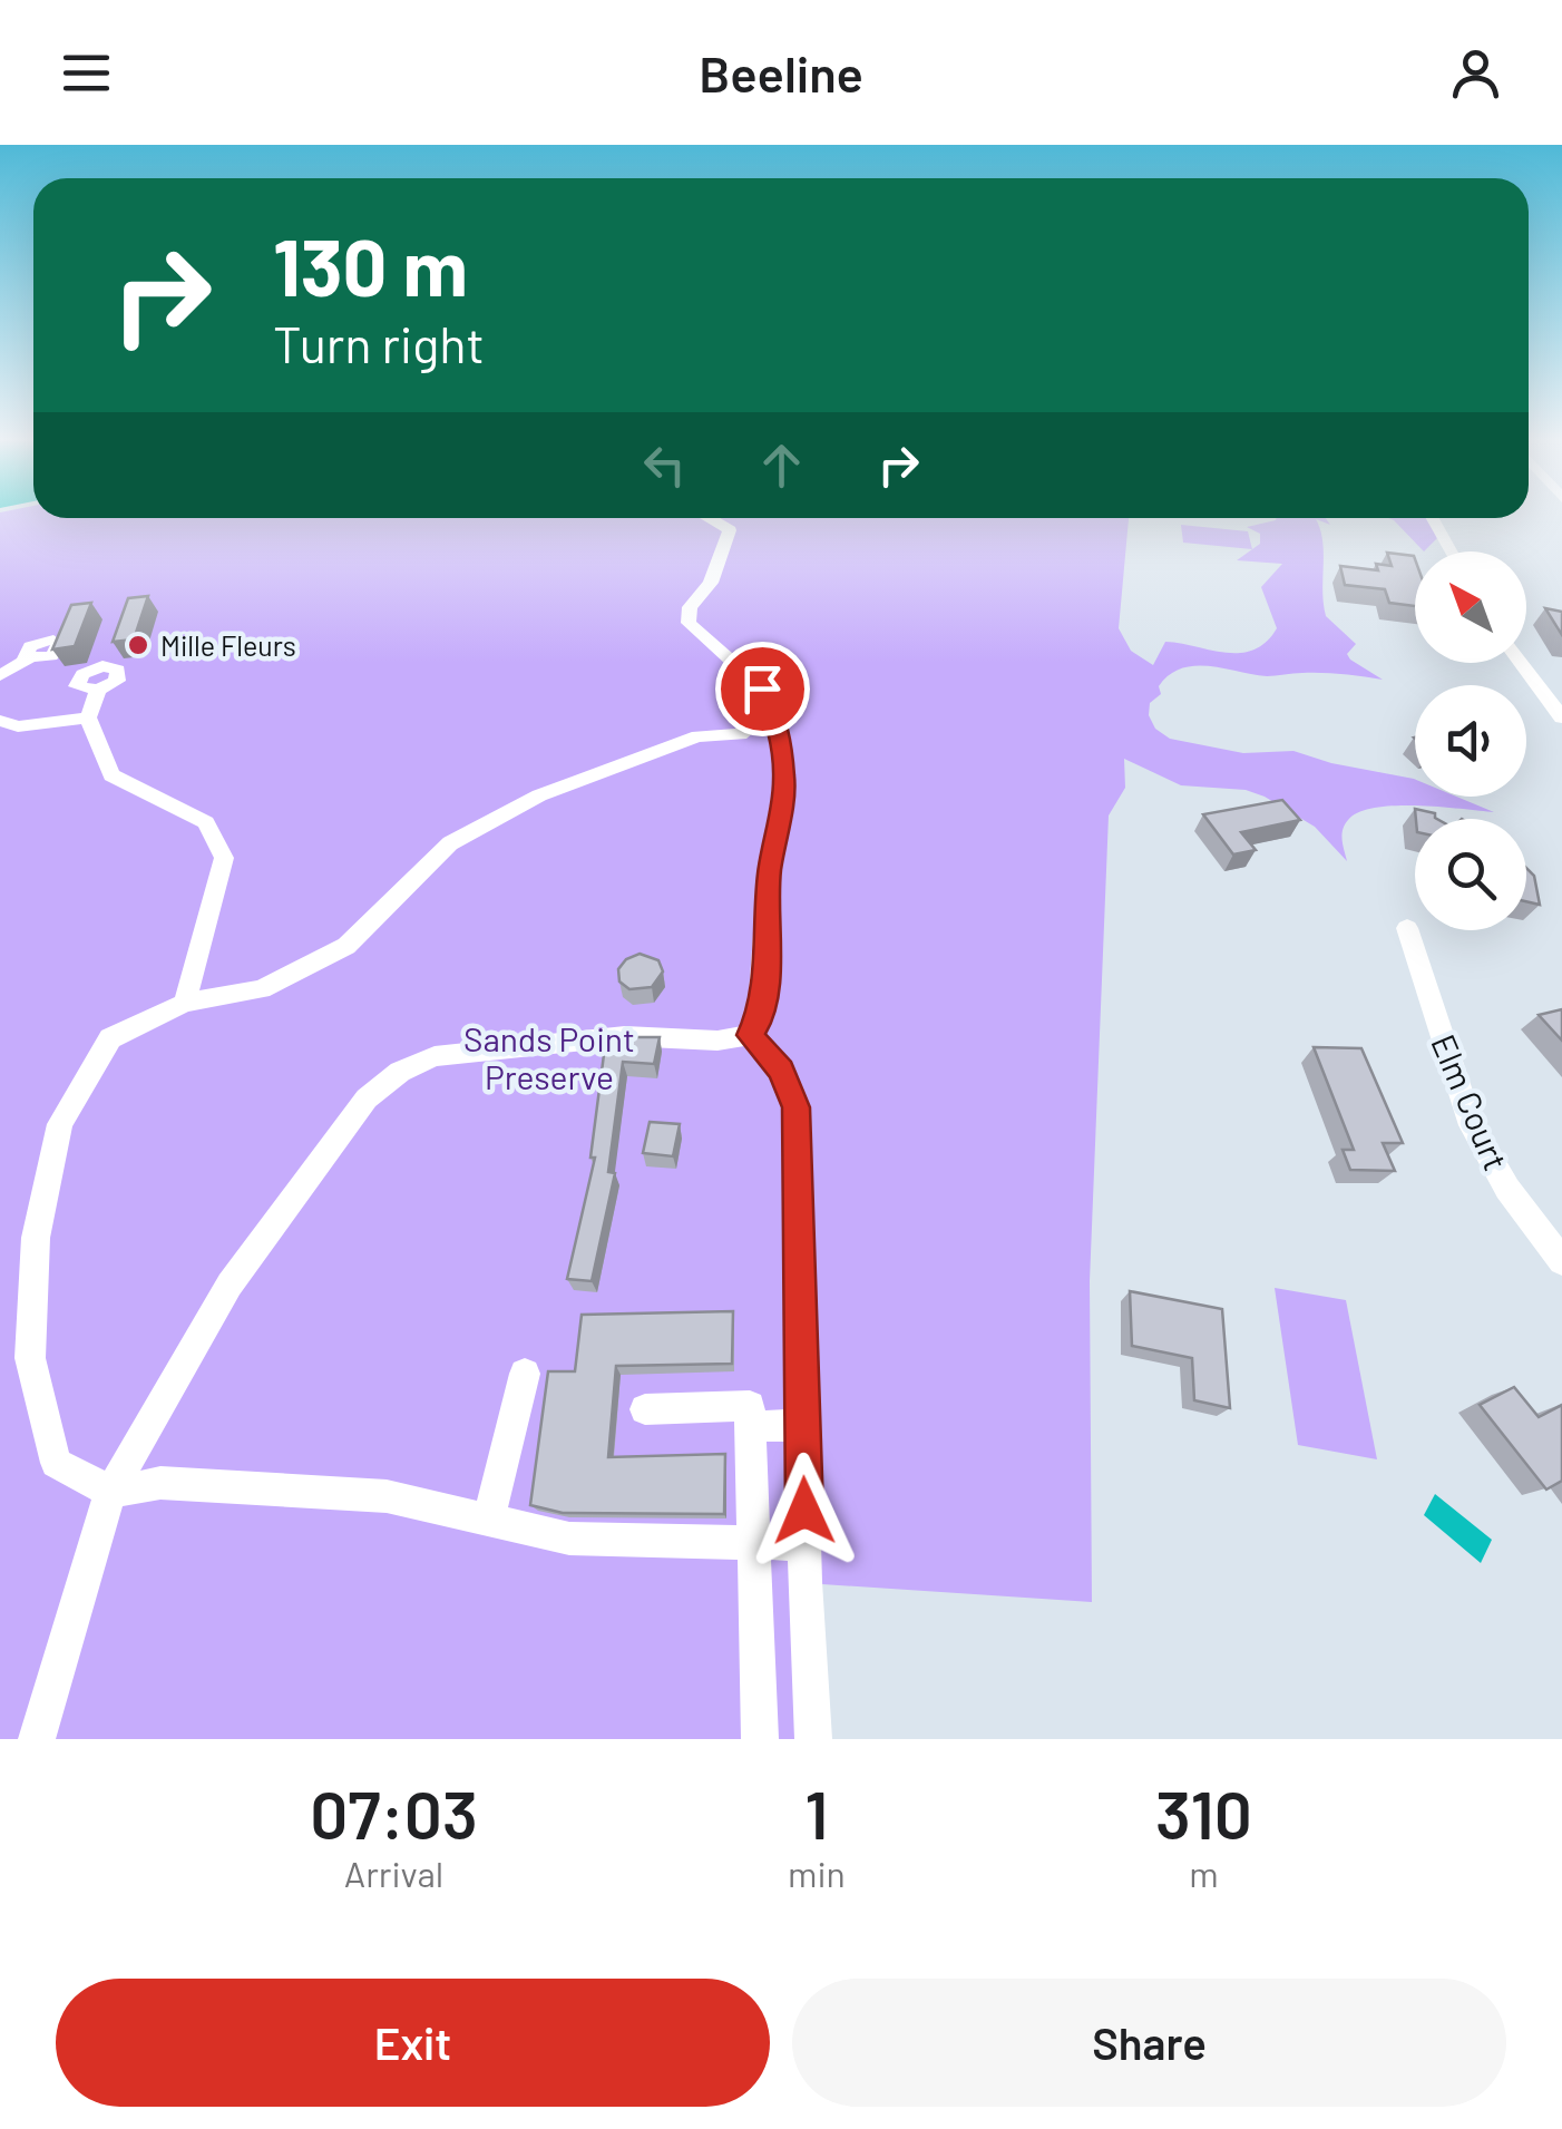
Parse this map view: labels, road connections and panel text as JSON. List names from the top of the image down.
{
  "streets": {
    "street": ["Elm Court"]
  },
  "parks": ["Sands Point Preserve"],
  "places": ["Mille Fleurs"],
  "north": "top left",
  "page": {
    "header": "Beeline",
    "turn": ["130 m", "Turn right"],
    "eta": [
      "07:03",
      "Arrival",
      "1",
      "min",
      "310",
      "m"
    ],
    "buttons": ["Exit", "Share"]
  }
}
